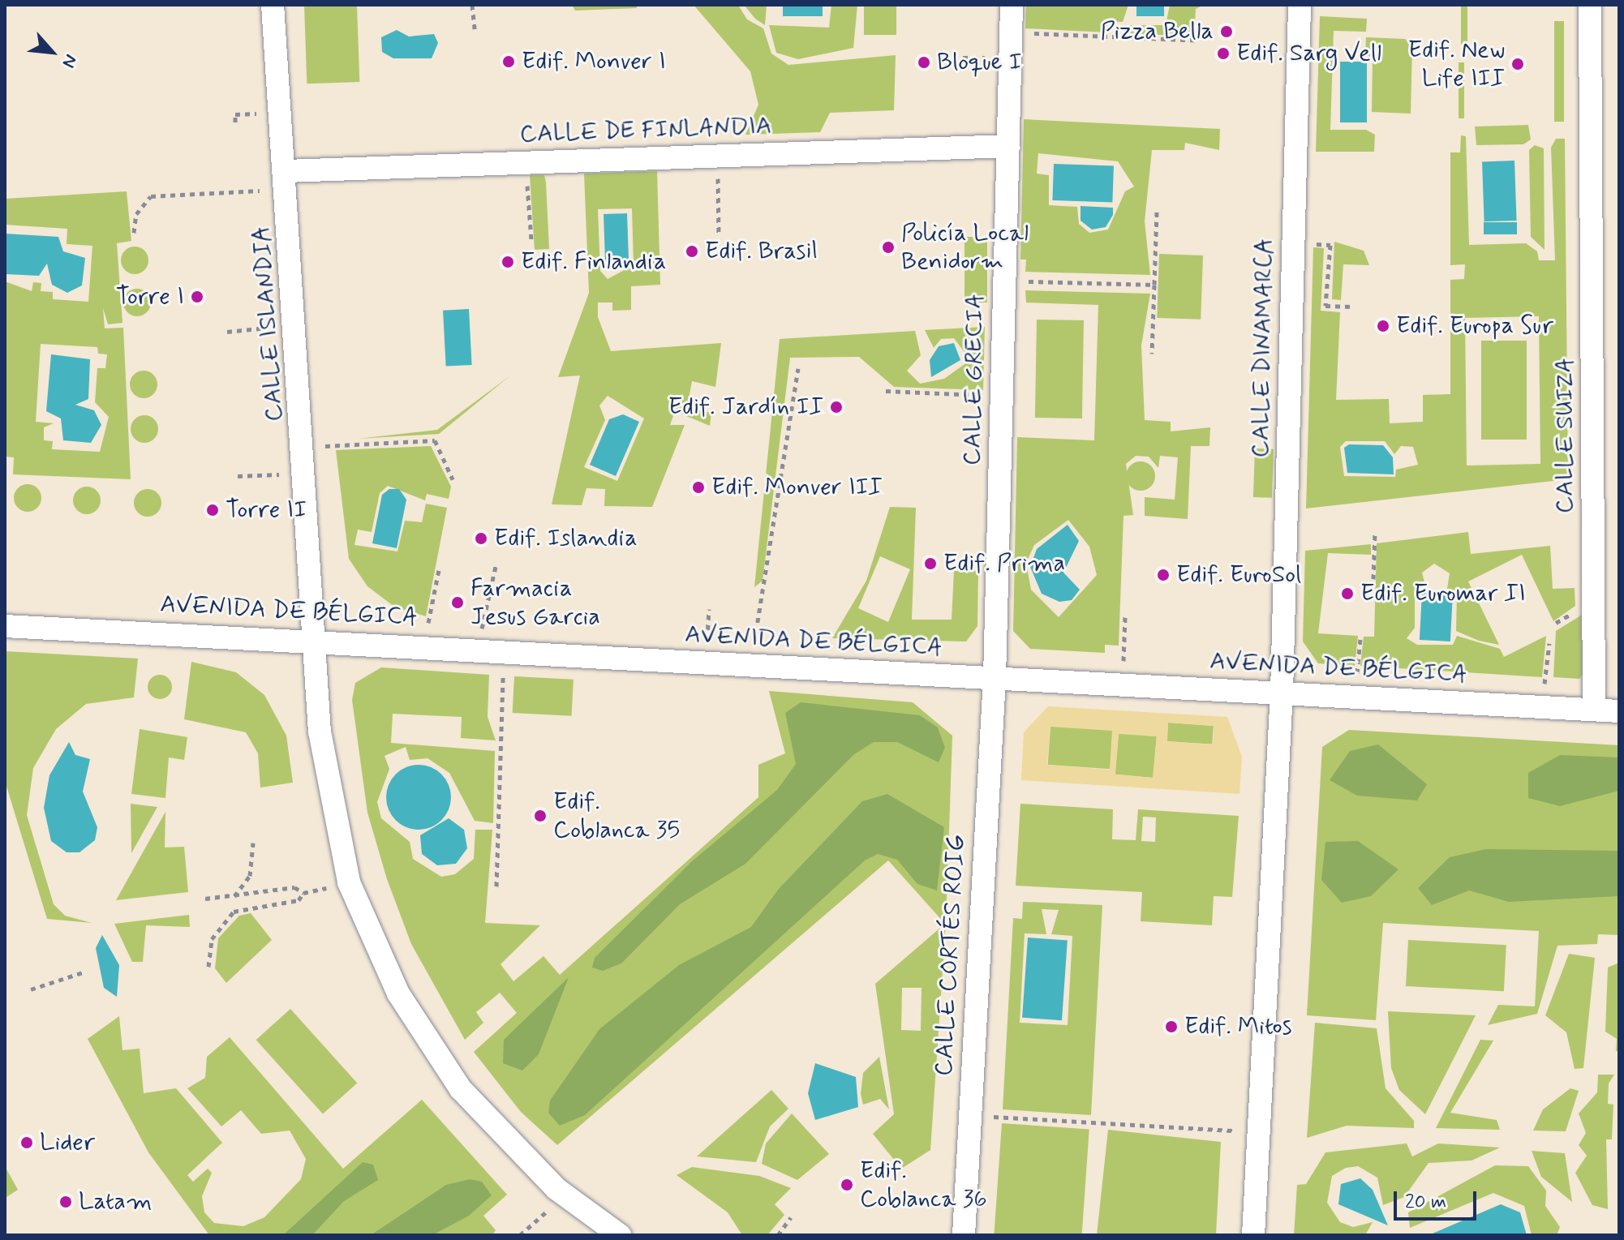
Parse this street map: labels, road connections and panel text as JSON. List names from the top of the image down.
{
  "streets": {
    "street": [
      "CALLE DE FINLANDIA",
      "CALLE ISLANDIA",
      "CALLE DINAMARCA",
      "CALLE GRECIA",
      "CALLE SUIZA",
      "AVENIDA DE BÉLGICA",
      "CALLE CORTÉS ROIG"
    ]
  },
  "crossings": [
    ["CALLE DE FINLANDIA", "CALLE ISLANDIA"],
    ["CALLE DE FINLANDIA", "CALLE GRECIA"],
    ["CALLE ISLANDIA", "AVENIDA DE BÉLGICA"],
    ["CALLE DINAMARCA", "AVENIDA DE BÉLGICA"],
    ["CALLE GRECIA", "AVENIDA DE BÉLGICA"],
    ["CALLE GRECIA", "CALLE CORTÉS ROIG"],
    ["CALLE SUIZA", "AVENIDA DE BÉLGICA"],
    ["AVENIDA DE BÉLGICA", "CALLE CORTÉS ROIG"]
  ],
  "places": [
    "Pizza Bella",
    "Edif. Sarg Vell",
    "Edif. Monver I",
    "Bloque I",
    "Edif. New Life III",
    "Policía Local Benidorm",
    "Edif. Brasil",
    "Edif. Finlandia",
    "Torre I",
    "Edif. Europa Sur",
    "Edif. Jardín II",
    "Edif. Monver III",
    "Torre II",
    "Edif. Islandia",
    "Edif. Prima",
    "Edif. EuroSol",
    "Edif. Euromar II",
    "Farmacia Jesus Garcia",
    "Edif. Coblanca 35",
    "Edif. Mitos",
    "Lider",
    "Edif. Coblanca 36",
    "Latam"
  ],
  "scale_bar": "20 m",
  "north": "bottom right"
}
